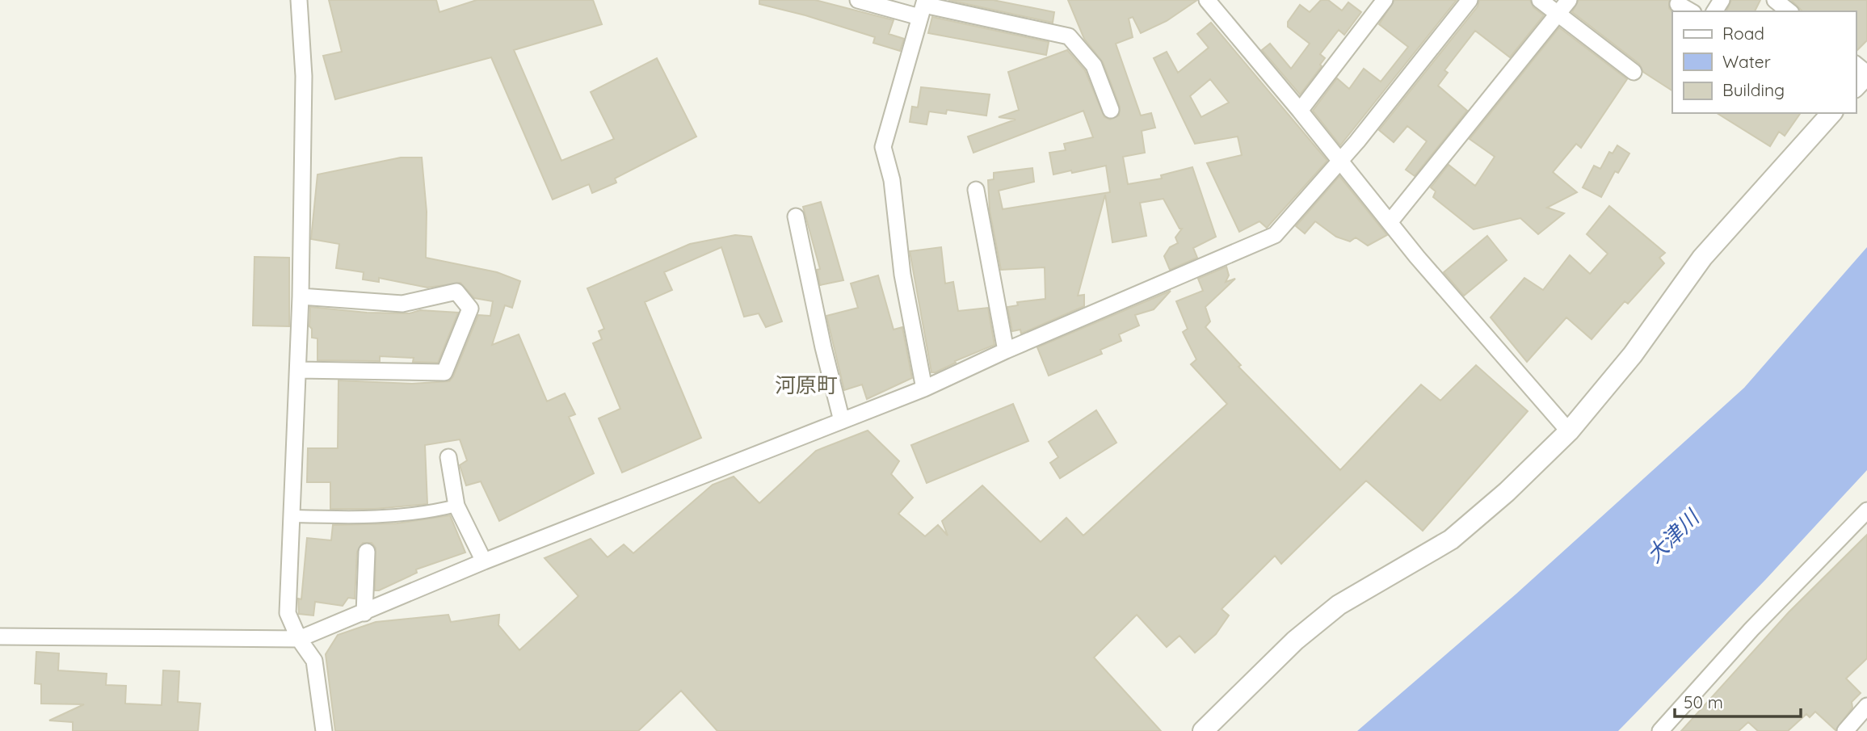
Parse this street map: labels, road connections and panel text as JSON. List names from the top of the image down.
{
  "districts": ["河原町"],
  "water": ["大津川"],
  "legend": ["Road", "Water", "Building"],
  "scale_bar": "50 m"
}
